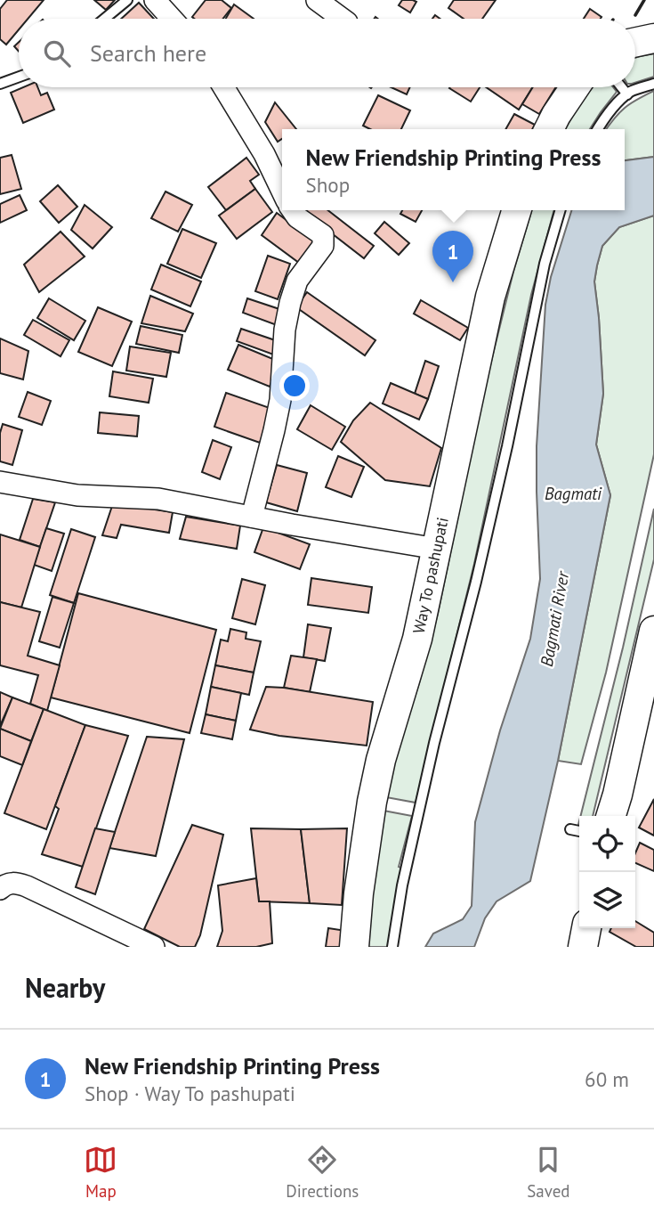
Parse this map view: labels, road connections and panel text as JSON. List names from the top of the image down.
{
  "streets": {
    "main road": ["Way To pashupati"]
  },
  "water": ["Bagmati", "Bagmati River"],
  "page": {
    "search": "Search here",
    "popup": ["New Friendship Printing Press", "Shop"],
    "pins": "1",
    "heading": "Nearby",
    "list": [
      {
        "mark": "1",
        "name": "New Friendship Printing Press",
        "note": "Shop · Way To pashupati",
        "value": "60 m"
      }
    ],
    "nav": ["Map", "Directions", "Saved"]
  }
}
